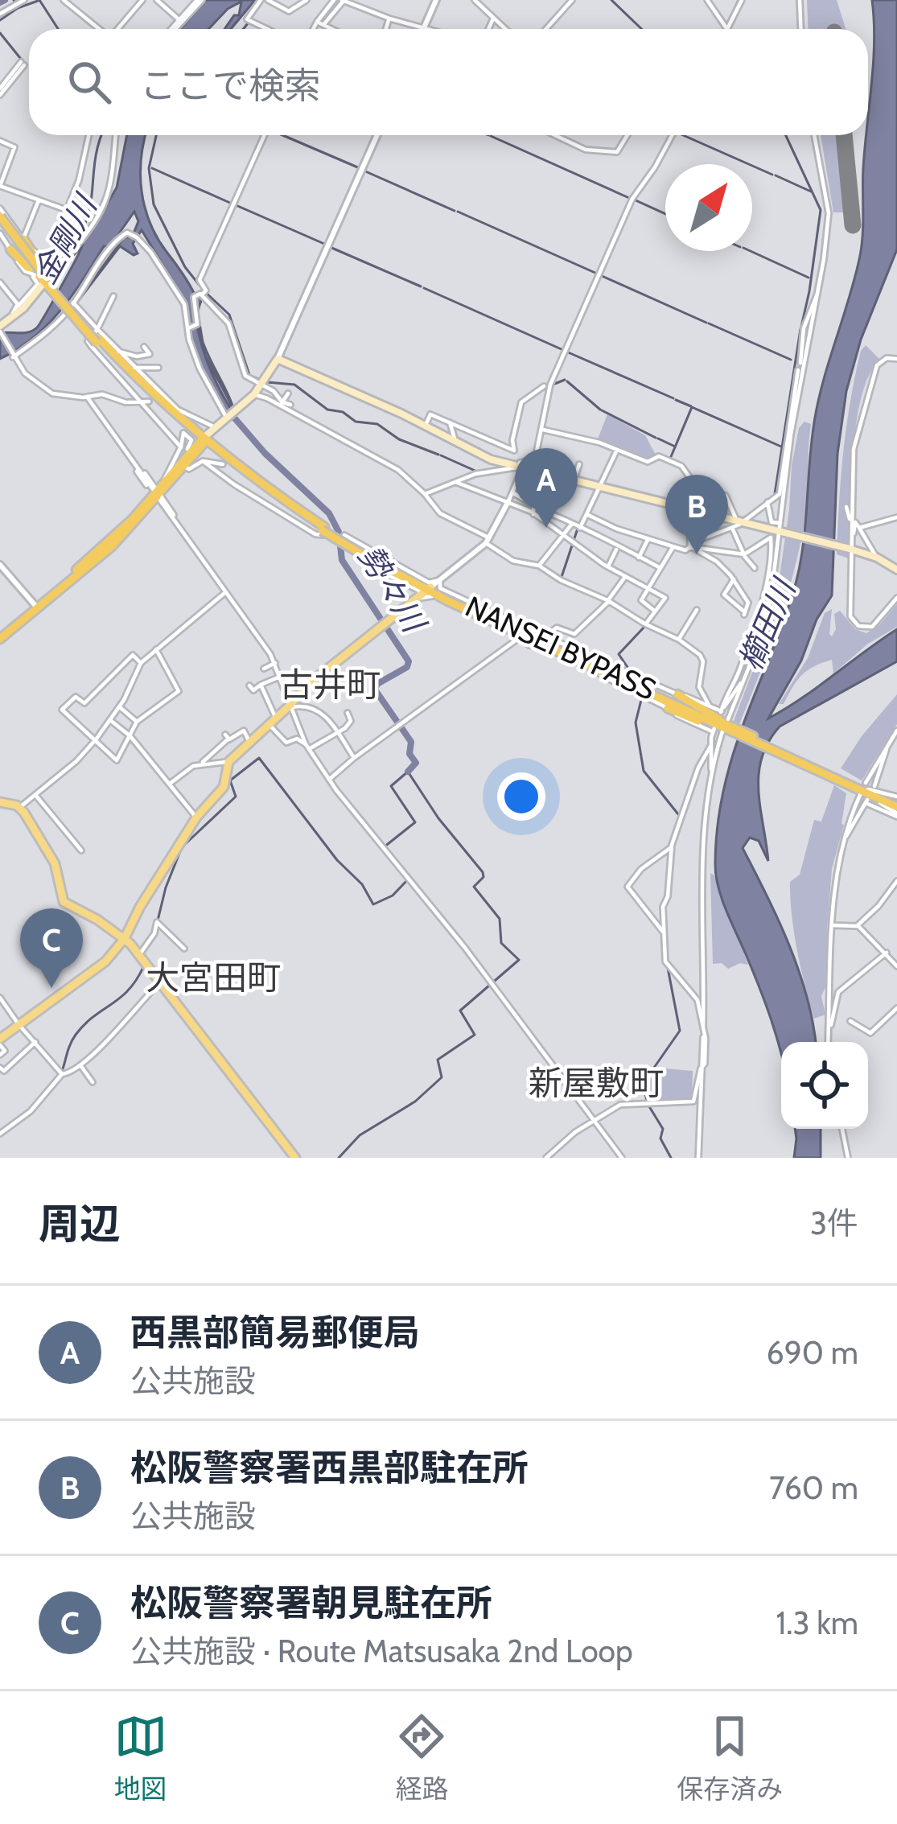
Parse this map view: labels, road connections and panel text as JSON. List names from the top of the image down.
{
  "streets": {
    "highway": ["NANSEI BYPASS"]
  },
  "districts": ["古井町", "大宮田町", "新屋敷町"],
  "water": ["金剛川", "勢々川", "櫛田川"],
  "north": "top right",
  "page": {
    "search": "ここで検索",
    "pins": ["A", "B", "C"],
    "heading": ["周辺", "3件"],
    "list": [
      {
        "mark": "A",
        "name": "西黒部簡易郵便局",
        "note": "公共施設",
        "value": "690 m"
      },
      {
        "mark": "B",
        "name": "松阪警察署西黒部駐在所",
        "note": "公共施設",
        "value": "760 m"
      },
      {
        "mark": "C",
        "name": "松阪警察署朝見駐在所",
        "note": "公共施設 · Route Matsusaka 2nd Loop",
        "value": "1.3 km"
      }
    ],
    "nav": ["地図", "経路", "保存済み"]
  }
}
